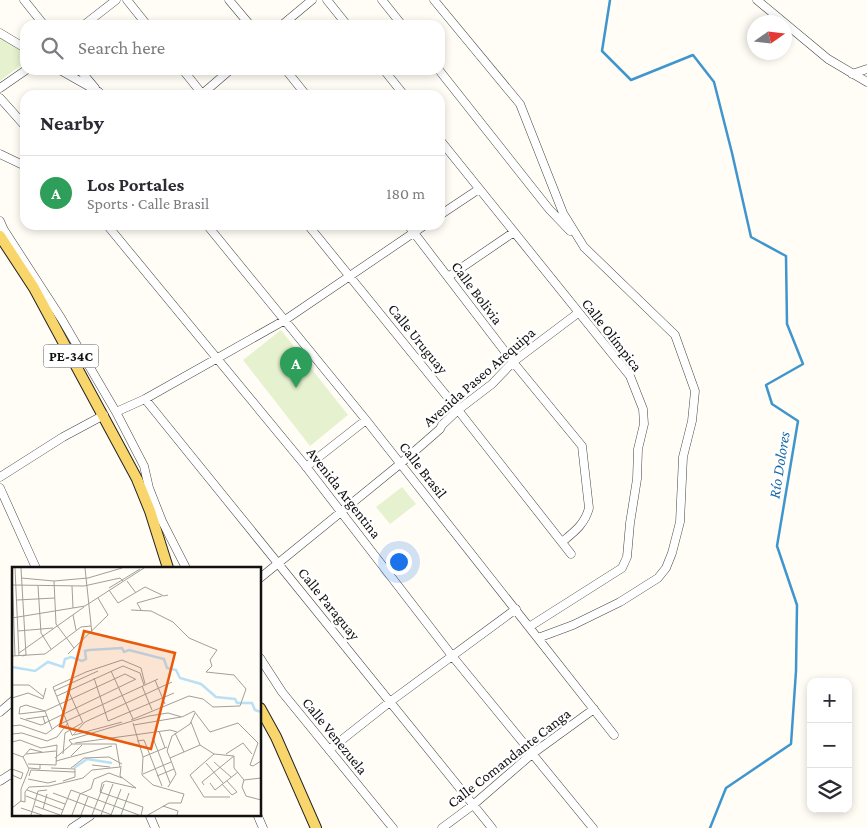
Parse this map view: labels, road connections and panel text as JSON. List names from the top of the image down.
{
  "streets": {
    "main road": ["PE-34C"],
    "street": [
      "Calle Bolivia",
      "Calle Olímpica",
      "Calle Uruguay",
      "Avenida Paseo Arequipa",
      "Calle Brasil",
      "Avenida Argentina",
      "Calle Paraguay",
      "Calle Venezuela",
      "Calle Comandante Canga"
    ]
  },
  "crossings": [
    ["Calle Bolivia", "Calle Uruguay"],
    ["Calle Bolivia", "Avenida Paseo Arequipa"],
    ["Calle Olímpica", "Avenida Paseo Arequipa"],
    ["Calle Olímpica", "Calle Brasil"],
    ["Calle Uruguay", "Avenida Paseo Arequipa"],
    ["Avenida Paseo Arequipa", "Calle Brasil"],
    ["Avenida Paseo Arequipa", "Avenida Argentina"],
    ["Avenida Paseo Arequipa", "Calle Paraguay"],
    ["Calle Brasil", "Calle Comandante Canga"],
    ["Avenida Argentina", "Calle Comandante Canga"],
    ["Calle Paraguay", "Calle Comandante Canga"]
  ],
  "water": ["Río Dolores"],
  "north": "right",
  "page": {
    "search": "Search here",
    "heading": "Nearby",
    "list": [
      {
        "mark": "A",
        "name": "Los Portales",
        "note": "Sports · Calle Brasil",
        "value": "180 m"
      }
    ],
    "pins": "A",
    "map_buttons": ["+", "−"]
  }
}
